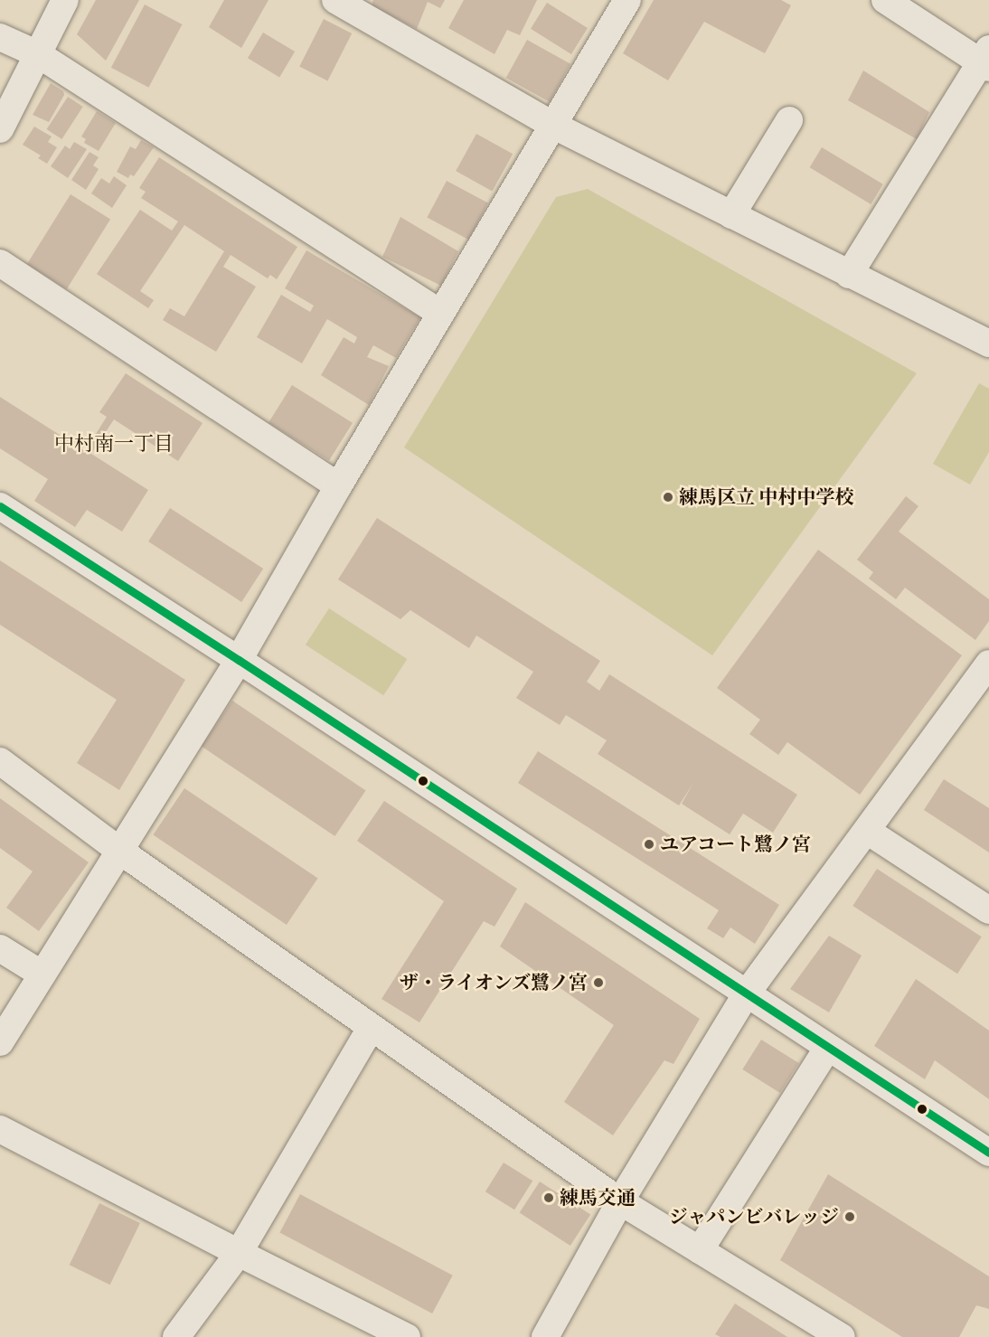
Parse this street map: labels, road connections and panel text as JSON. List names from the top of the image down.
{
  "districts": ["中村南一丁目"],
  "places": [
    "練馬区立 中村中学校",
    "ユアコート鷺ノ宮",
    "ザ・ライオンズ鷺ノ宮",
    "練馬交通",
    "ジャパンビバレッジ"
  ]
}
